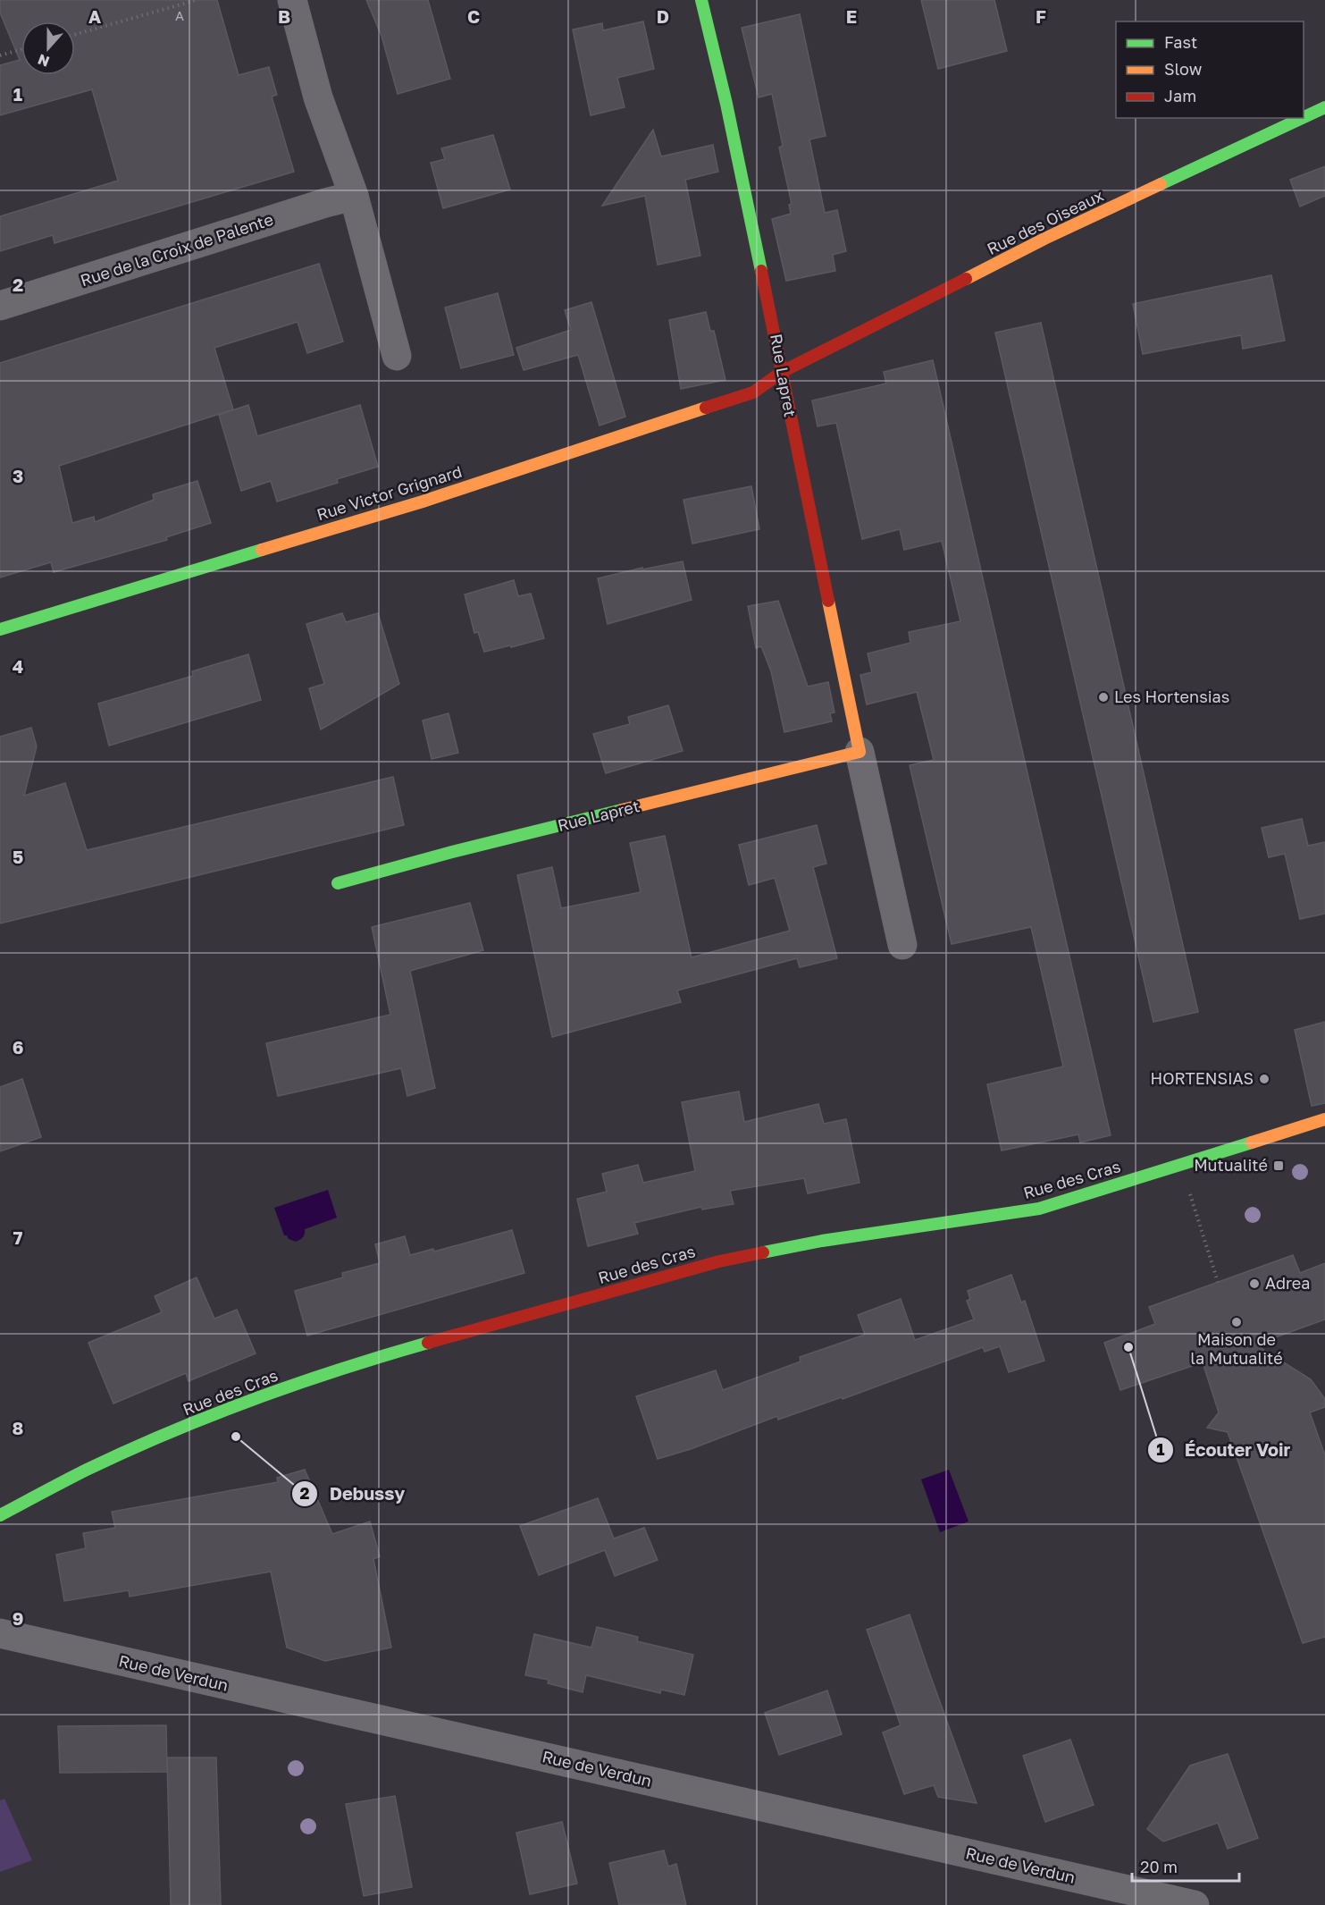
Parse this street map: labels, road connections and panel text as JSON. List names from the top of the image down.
{
  "streets": {
    "street": [
      "Rue des Oiseaux",
      "Rue de la Croix de Palente",
      "Rue Lapret",
      "Rue Victor Grignard",
      "Rue des Cras",
      "Rue de Verdun"
    ]
  },
  "crossings": [
    ["Rue des Oiseaux", "Rue Lapret"],
    ["Rue des Oiseaux", "Rue Victor Grignard"],
    ["Rue Lapret", "Rue Victor Grignard"]
  ],
  "places": {
    "other": [
      "Les Hortensias",
      "HORTENSIAS",
      "Adrea",
      "Maison de la Mutualité",
      "Écouter Voir",
      "Debussy"
    ],
    "transit": ["Mutualité"]
  },
  "house_numbers": ["A"],
  "legend": ["Fast", "Slow", "Jam"],
  "scale_bar": "20 m",
  "north": "bottom",
  "grid": {
    "columns": [
      "A",
      "B",
      "C",
      "D",
      "E",
      "F"
    ],
    "rows": [
      "1",
      "2",
      "3",
      "4",
      "5",
      "6",
      "7",
      "8",
      "9"
    ]
  }
}
